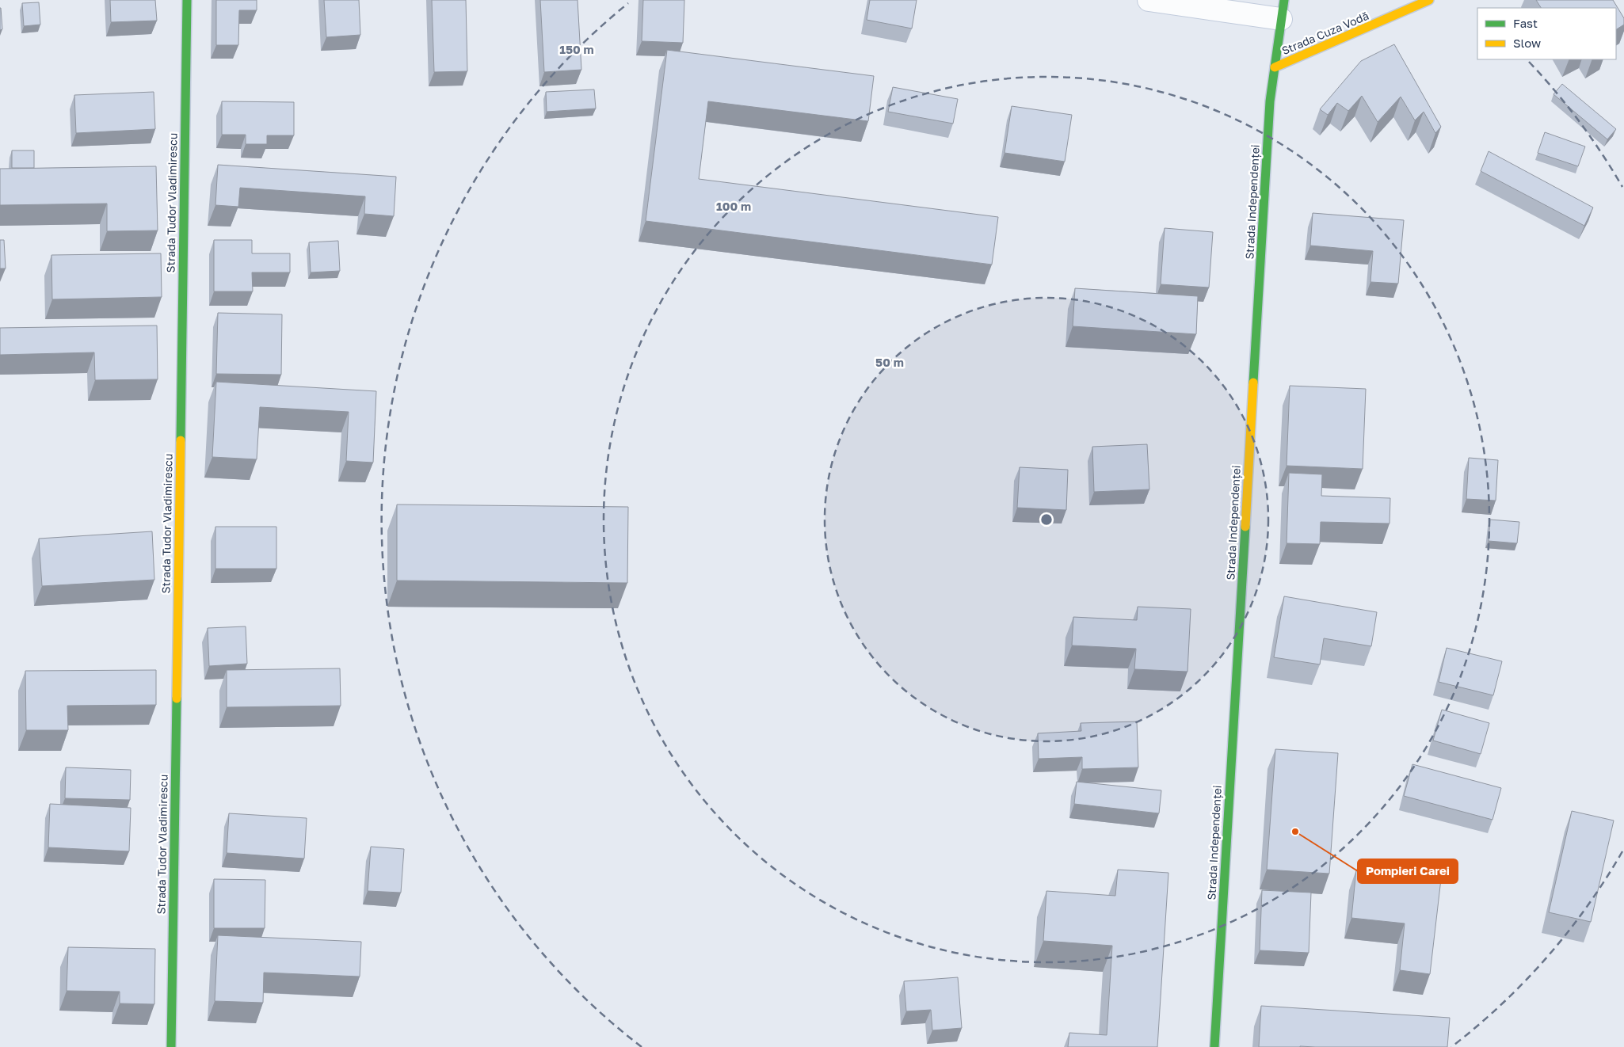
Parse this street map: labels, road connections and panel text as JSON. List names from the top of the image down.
{
  "streets": {
    "street": ["Strada Cuza Vodă", "Strada Independenței", "Strada Tudor Vladimirescu"]
  },
  "crossings": [
    ["Strada Cuza Vodă", "Strada Independenței"]
  ],
  "places": ["Pompieri Carei"],
  "legend": ["Fast", "Slow"],
  "rings": ["150 m", "100 m", "50 m"]
}
